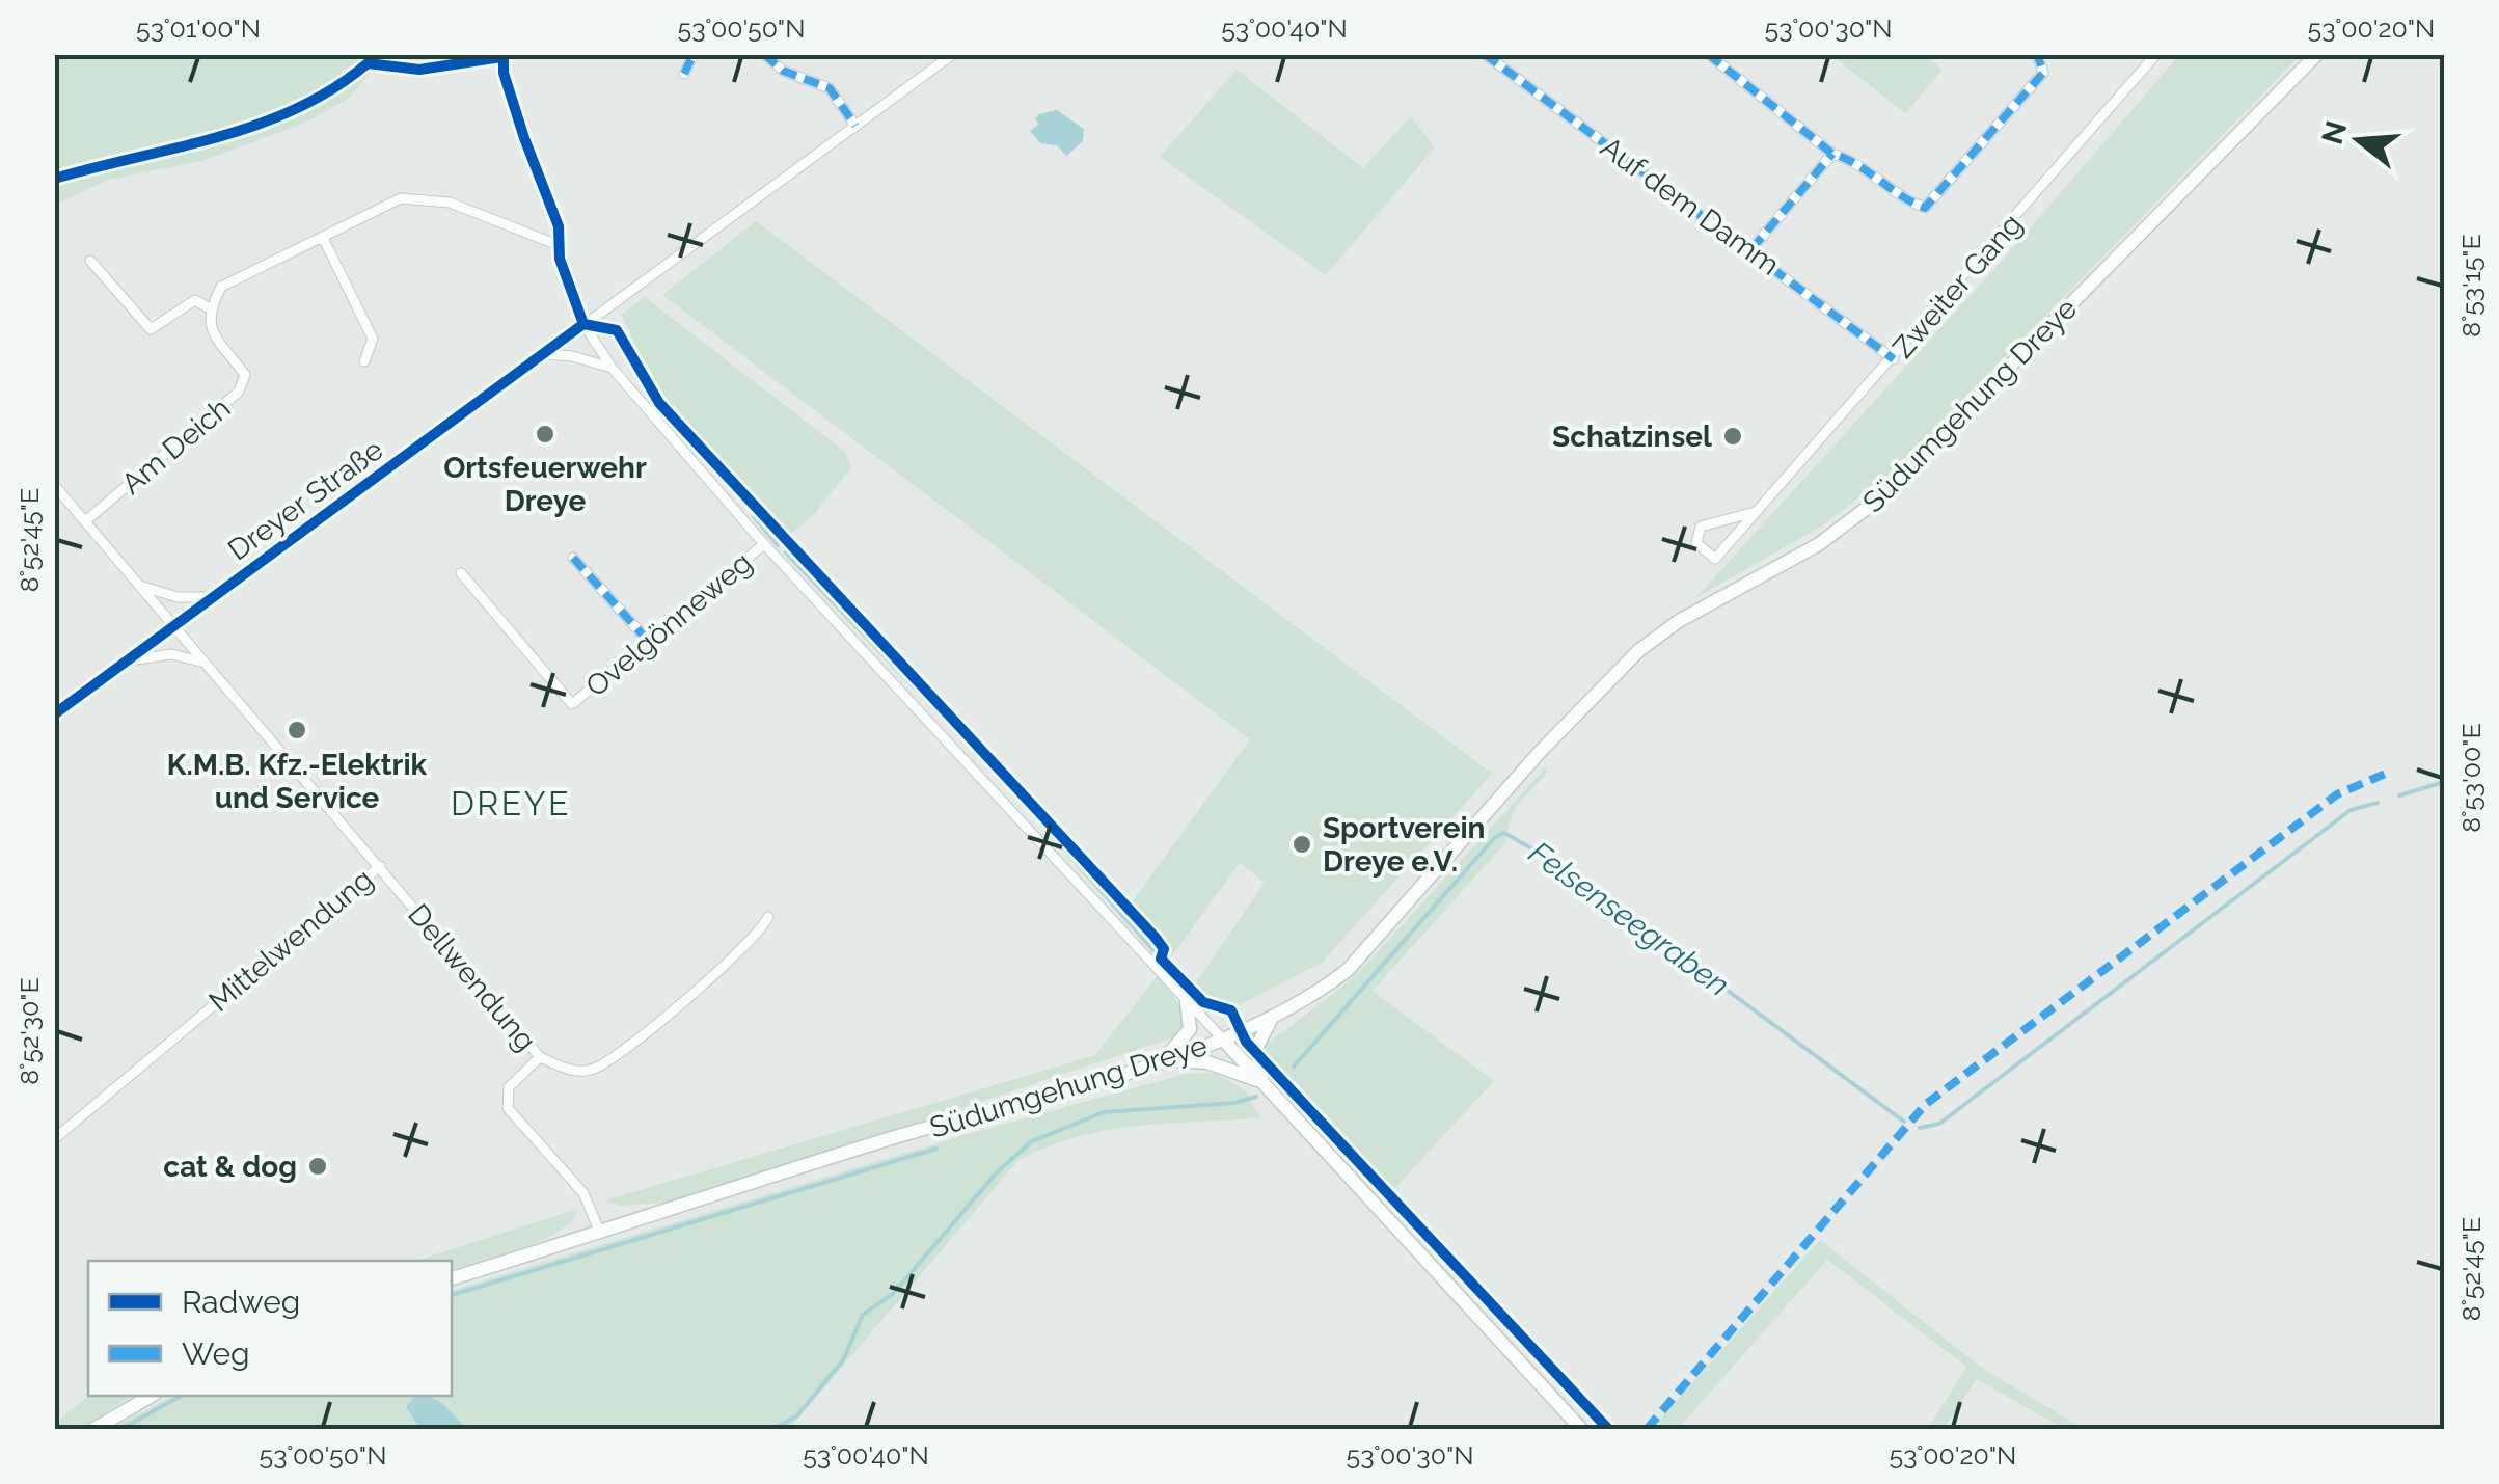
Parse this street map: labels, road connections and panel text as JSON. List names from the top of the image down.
{
  "streets": {
    "main road": ["Südumgehung Dreye"],
    "street": [
      "Auf dem Damm",
      "Zweiter Gang",
      "Am Deich",
      "Dreyer Straße",
      "Ovelgönneweg",
      "Mittelwendung",
      "Dellwendung"
    ]
  },
  "crossings": [
    ["Auf dem Damm", "Zweiter Gang"],
    ["Am Deich", "Mittelwendung"],
    ["Dreyer Straße", "Mittelwendung"],
    ["Mittelwendung", "Dellwendung"]
  ],
  "districts": ["DREYE"],
  "water": ["Felsenseegraben"],
  "places": [
    "Ortsfeuerwehr Dreye",
    "Schatzinsel",
    "K.M.B. Kfz.-Elektrik und Service",
    "Sportverein Dreye e.V.",
    "cat & dog"
  ],
  "legend": ["Radweg", "Weg"],
  "north": "left",
  "coordinates": [
    "53°01'00\"N",
    "53°00'50\"N",
    "53°00'40\"N",
    "53°00'30\"N",
    "53°00'20\"N",
    "8°53'15\"E",
    "8°52'45\"E",
    "8°53'00\"E",
    "8°52'30\"E"
  ]
}
